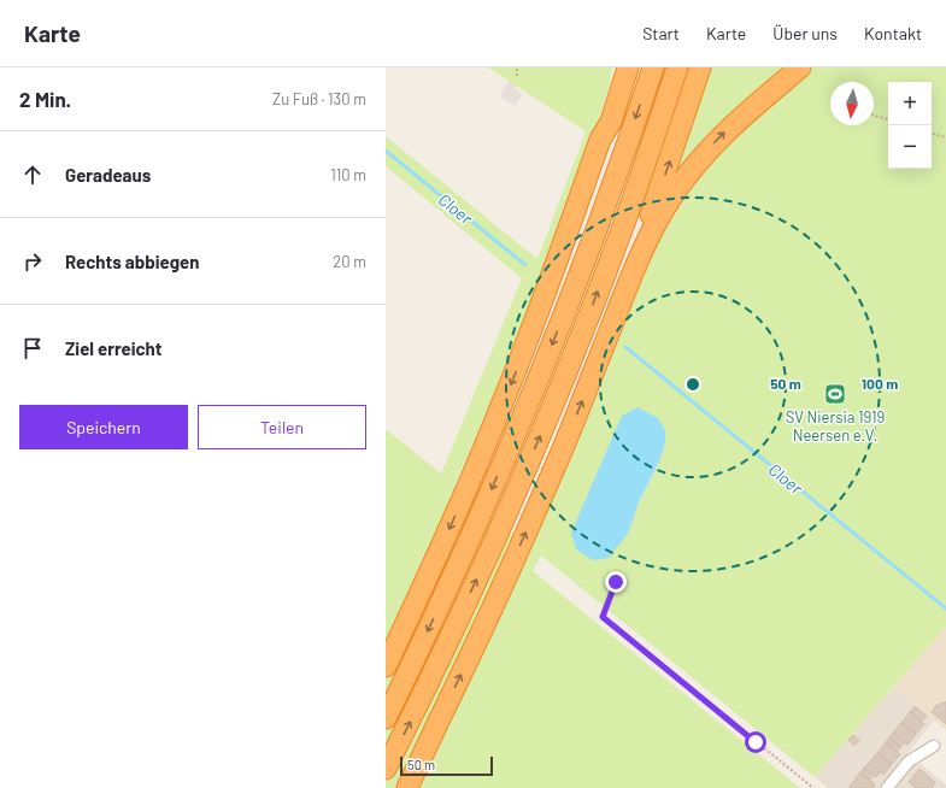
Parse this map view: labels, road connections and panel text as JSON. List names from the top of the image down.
{
  "water": ["Cloer"],
  "places": {
    "sports": ["SV Niersia 1919 Neersen e.V."]
  },
  "scale_bar": "50 m",
  "north": "bottom",
  "page": {
    "header": "Karte",
    "nav": [
      "Start",
      "Karte",
      "Über uns",
      "Kontakt"
    ],
    "heading": ["2 Min.", "Zu Fuß · 130 m"],
    "map_buttons": ["+", "−"],
    "list": [
      ["Geradeaus", "110 m"],
      ["Rechts abbiegen", "20 m"],
      "Ziel erreicht"
    ],
    "buttons": ["Speichern", "Teilen"],
    "scale": "50 m"
  },
  "rings": ["50 m", "100 m"]
}
